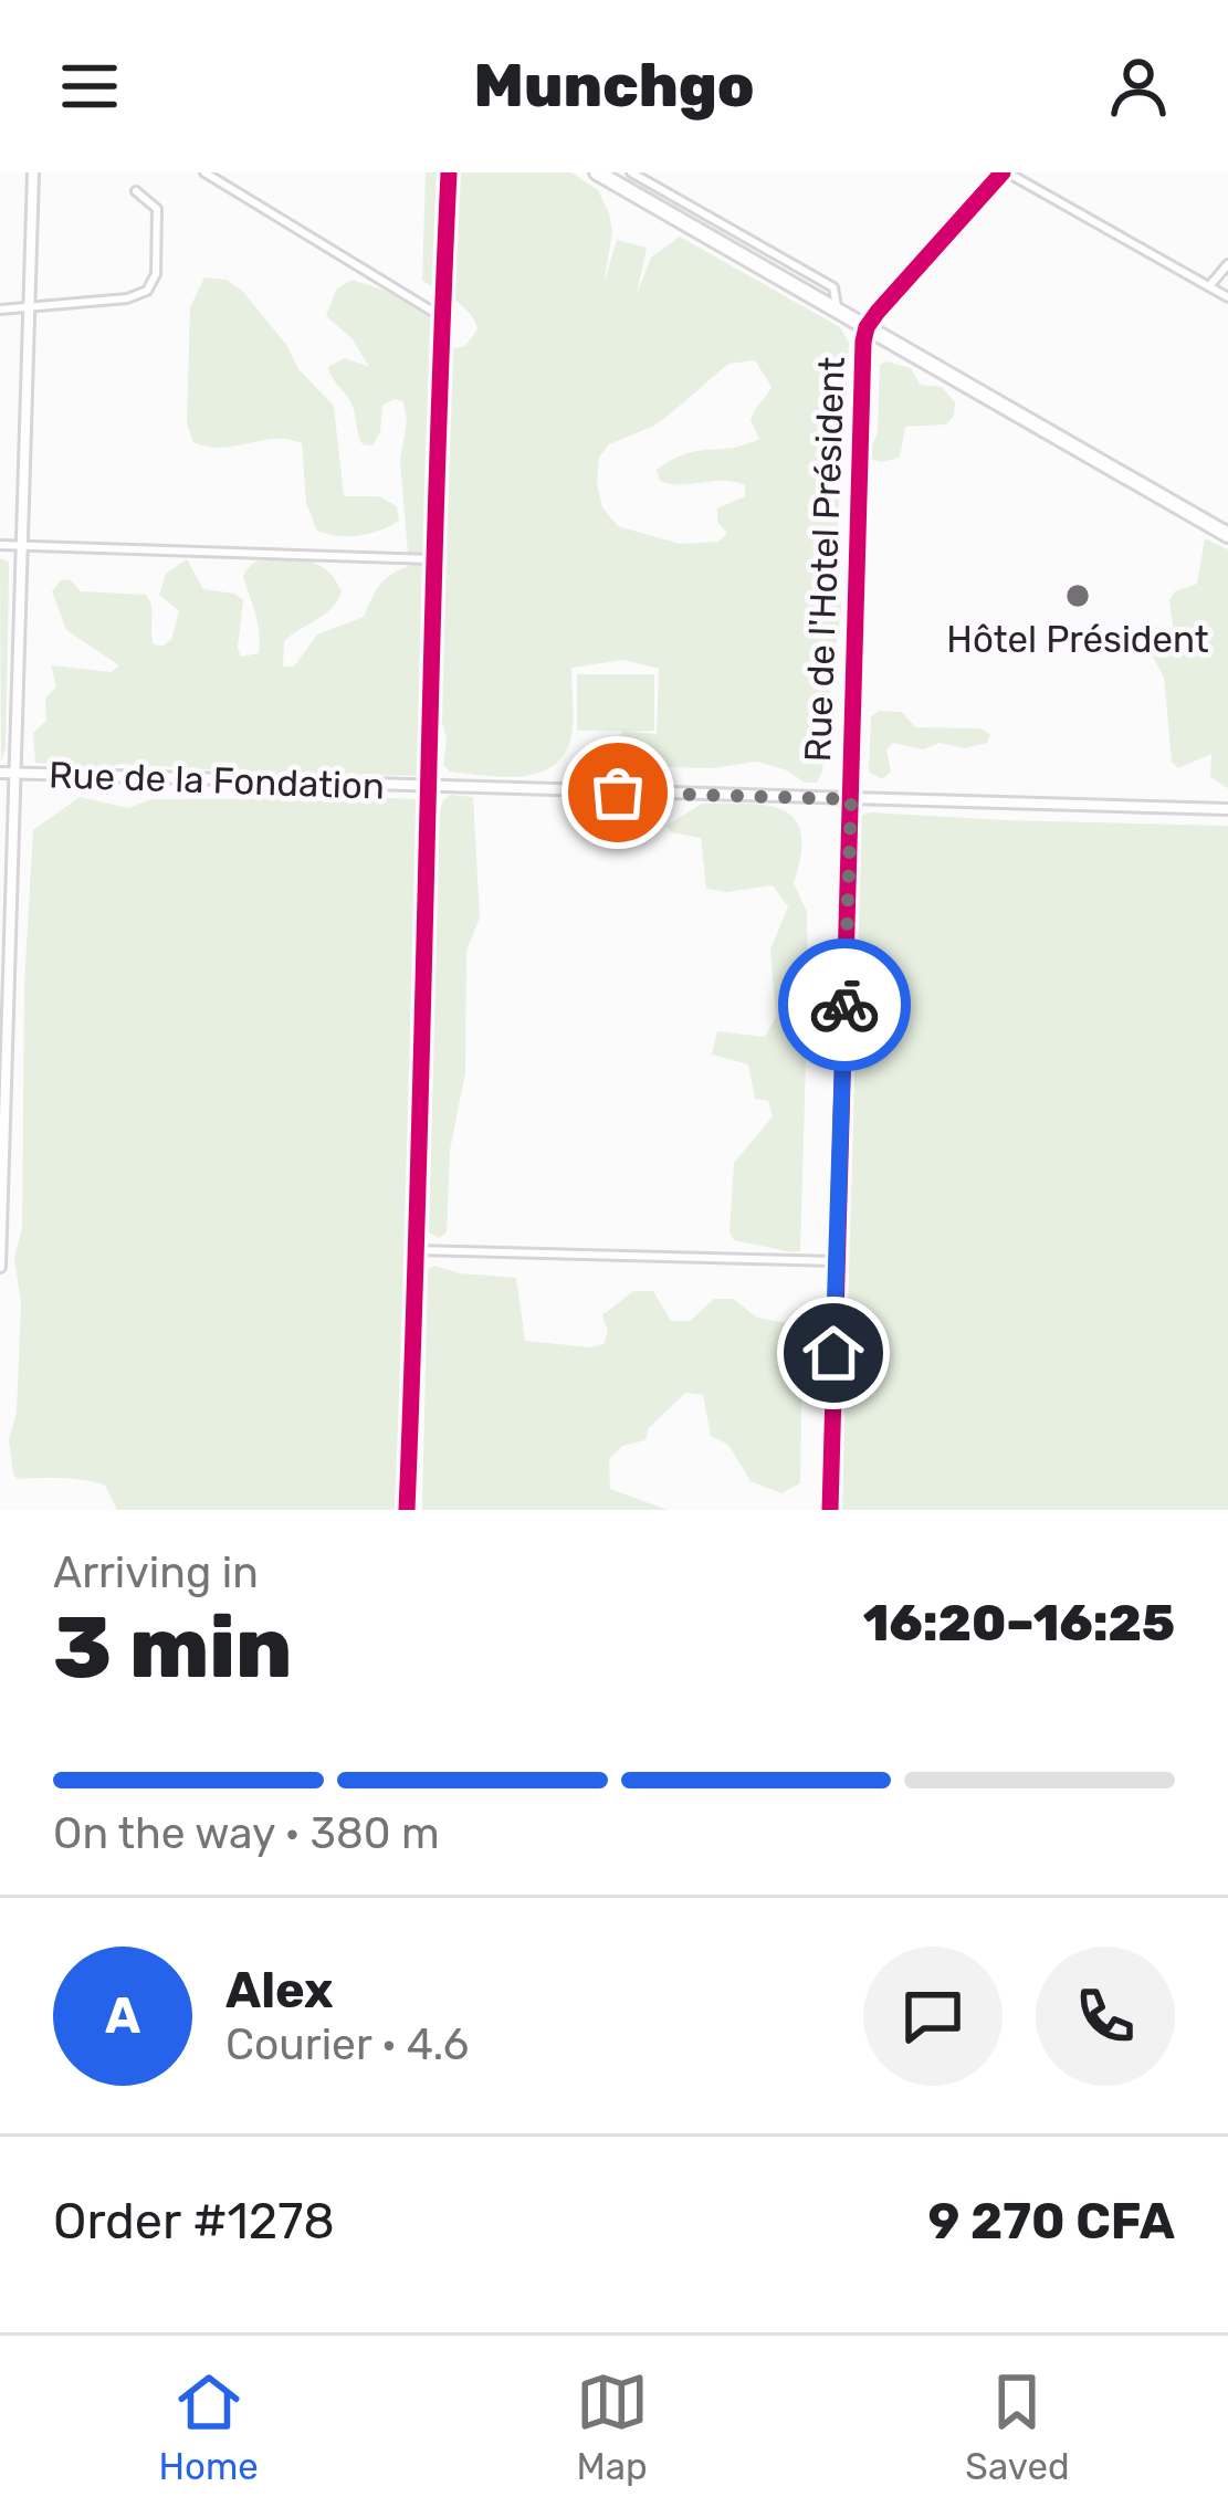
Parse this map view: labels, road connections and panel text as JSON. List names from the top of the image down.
{
  "streets": {
    "street": ["Rue de l'Hotel Président", "Rue de la Fondation"]
  },
  "crossings": [
    ["Rue de l'Hotel Président", "Rue de la Fondation"]
  ],
  "places": ["Hôtel Président"],
  "page": {
    "header": "Munchgo",
    "heading": ["3 min", "Arriving in", "16:20–16:25"],
    "panel": [
      "Alex",
      "Courier · 4.6",
      "Order #1278",
      "9 270 CFA"
    ],
    "bar": "On the way · 380 m",
    "round": "A",
    "tabs": ["Home", "Map", "Saved"]
  }
}
